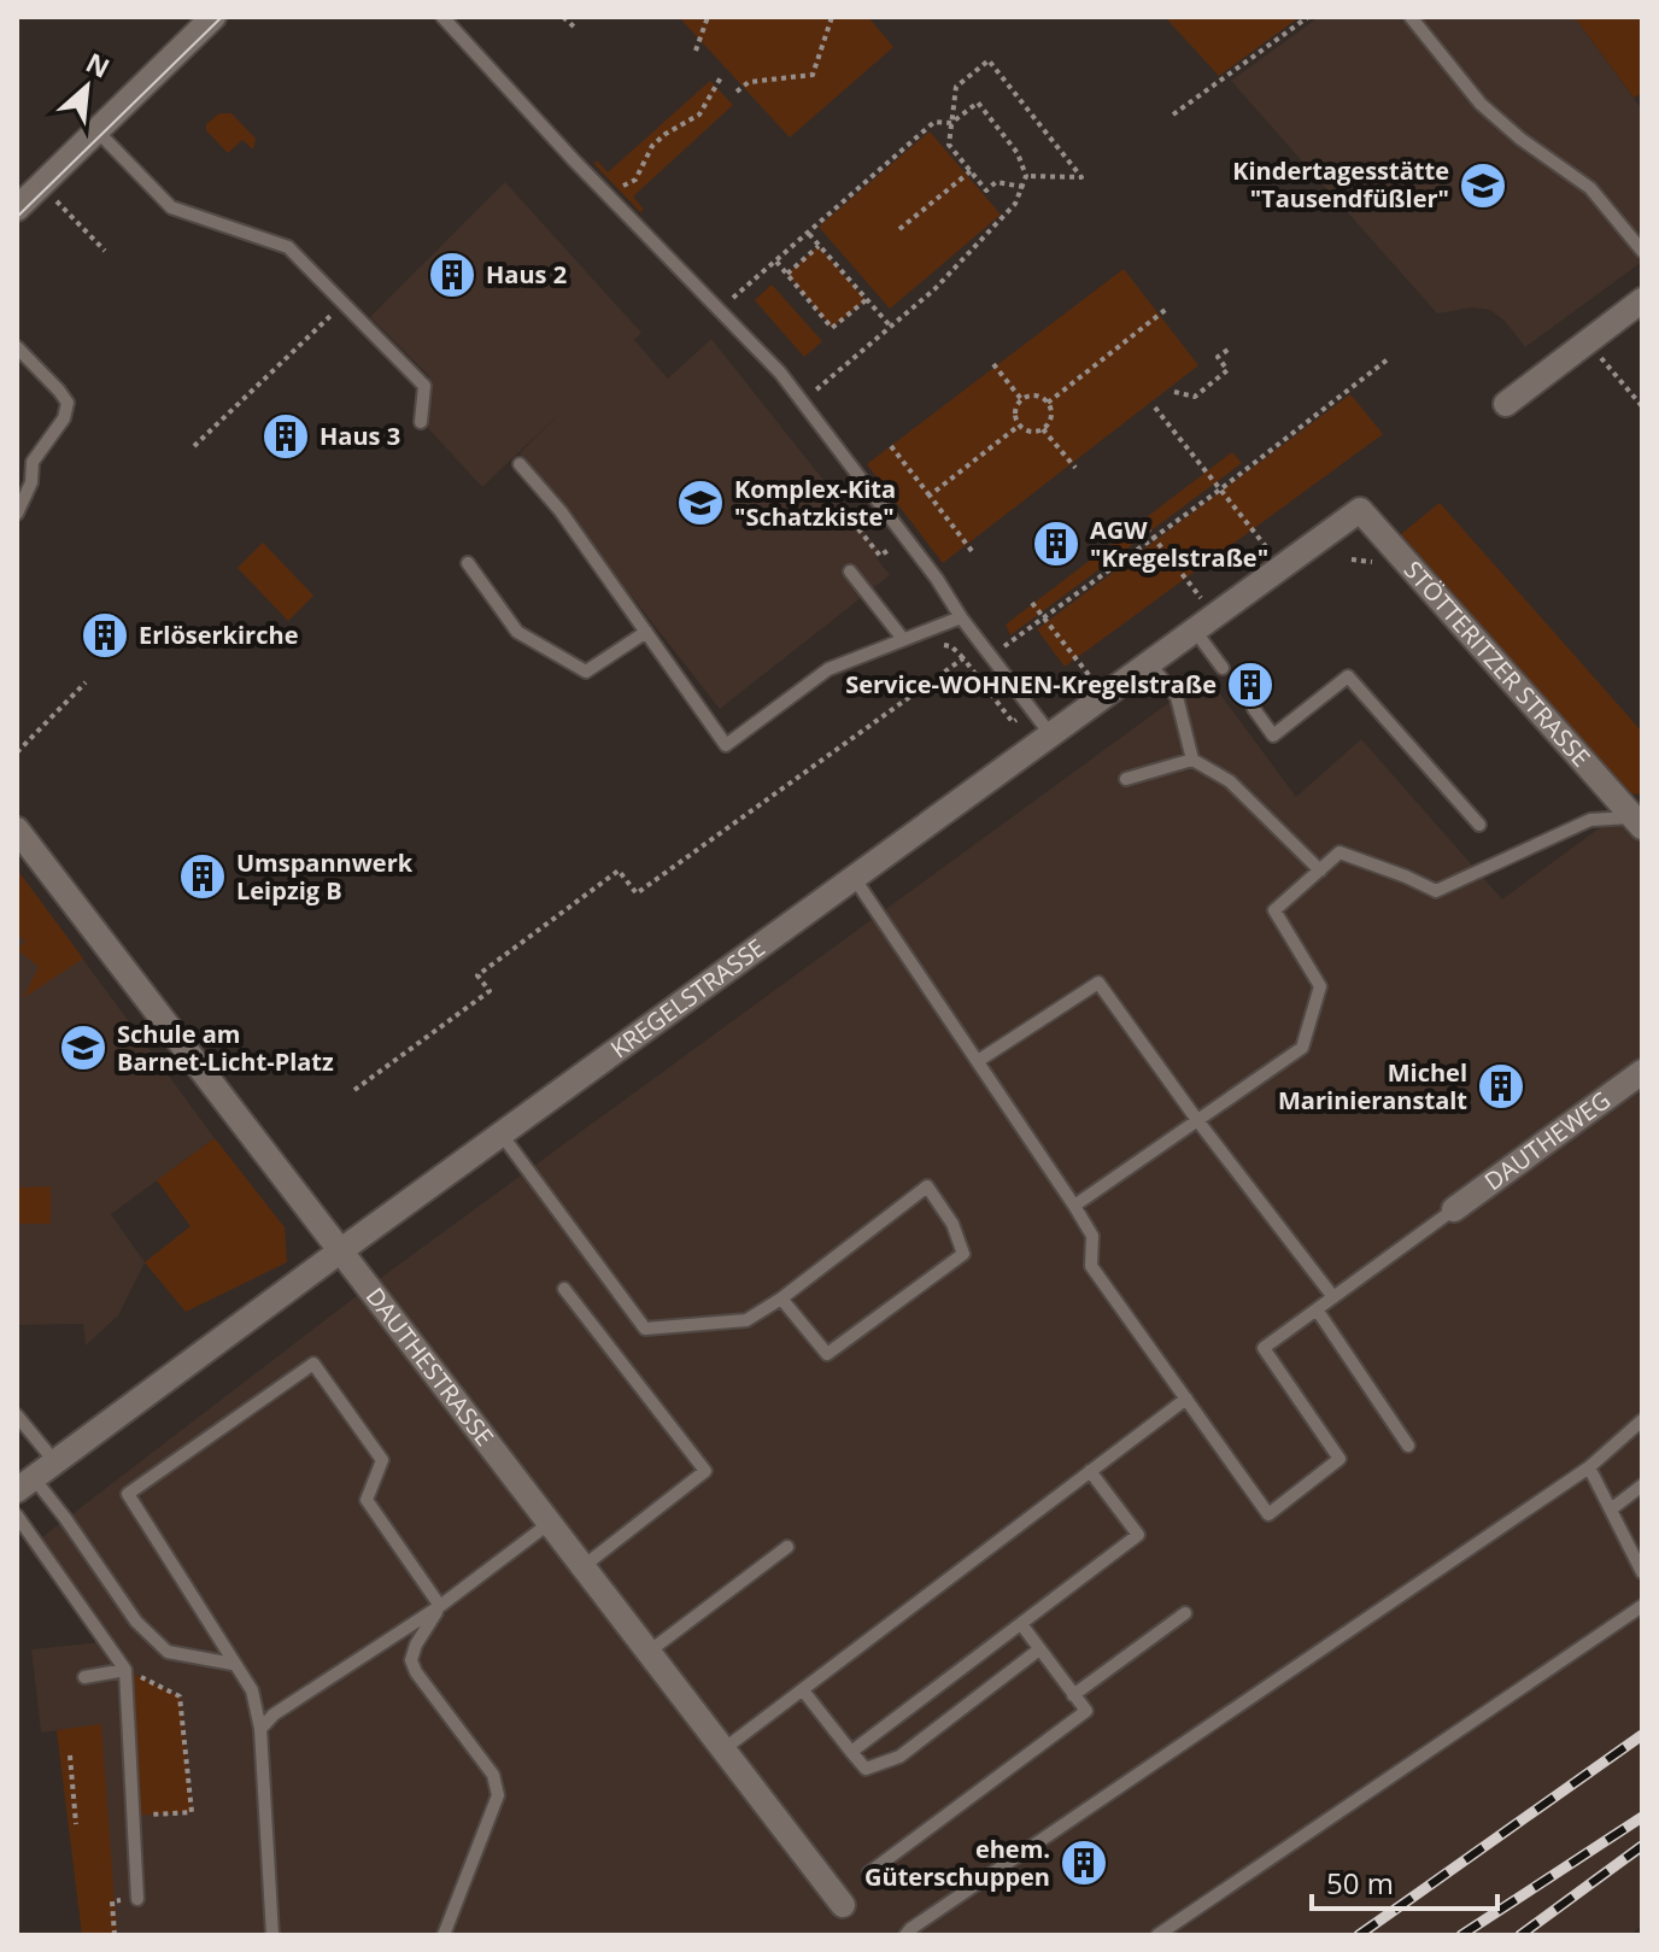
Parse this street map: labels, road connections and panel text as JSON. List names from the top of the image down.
{
  "streets": {
    "street": [
      "STÖTTERITZER STRASSE",
      "KREGELSTRASSE",
      "DAUTHEWEG",
      "DAUTHESTRASSE"
    ]
  },
  "crossings": [
    ["STÖTTERITZER STRASSE", "KREGELSTRASSE"],
    ["KREGELSTRASSE", "DAUTHESTRASSE"]
  ],
  "places": {
    "school or university": ["Kindertagesstätte \"Tausendfüßler\"", "Komplex-Kita \"Schatzkiste\"", "Schule am Barnet-Licht-Platz"],
    "building": [
      "Haus 2",
      "Haus 3",
      "AGW \"Kregelstraße\"",
      "Erlöserkirche",
      "Service-WOHNEN-Kregelstraße",
      "Umspannwerk Leipzig B",
      "Michel Marinieranstalt",
      "ehem. Güterschuppen"
    ]
  },
  "scale_bar": "50 m",
  "north": "top right"
}
